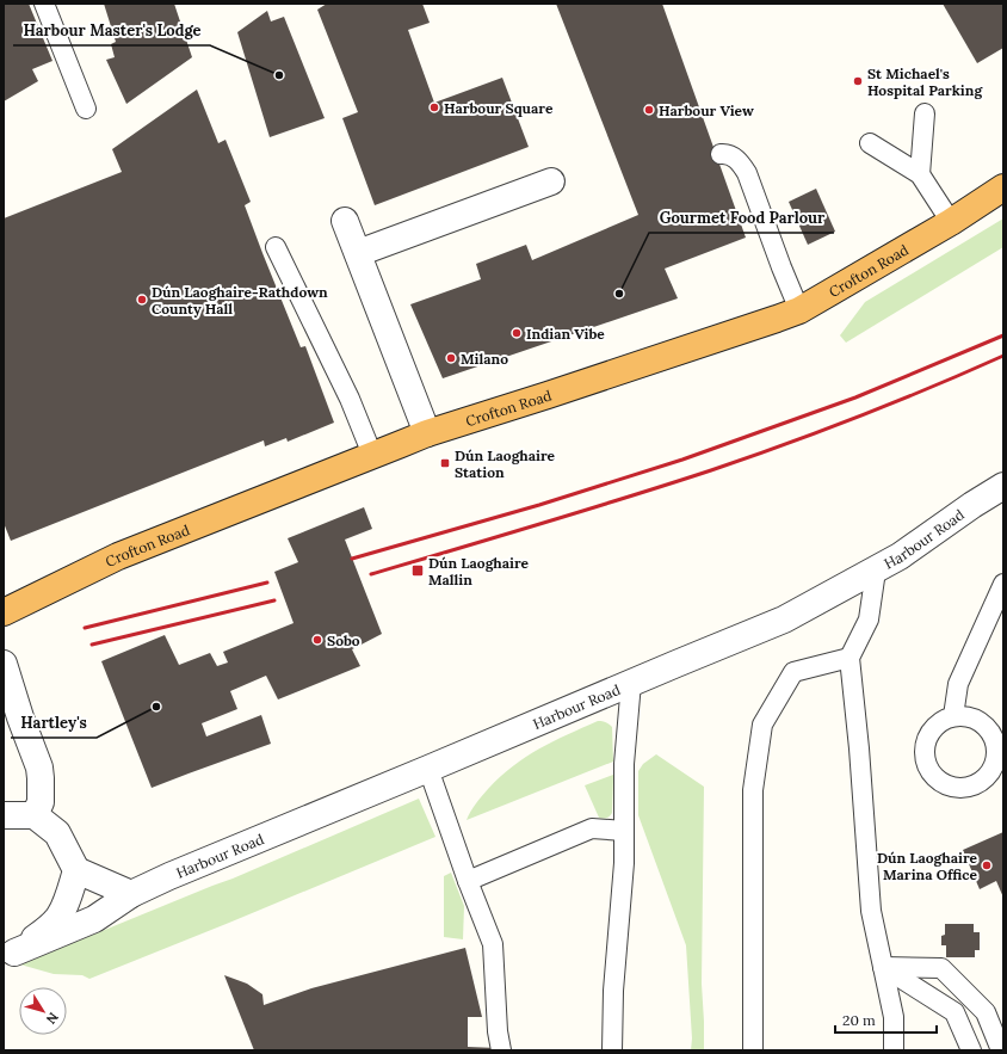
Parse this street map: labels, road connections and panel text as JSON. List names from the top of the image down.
{
  "streets": {
    "highway": ["Crofton Road"],
    "street": ["Harbour Road"]
  },
  "places": {
    "other": [
      "Harbour Master's Lodge",
      "St Michael's Hospital Parking",
      "Harbour Square",
      "Harbour View",
      "Gourmet Food Parlour",
      "Dún Laoghaire-Rathdown County Hall",
      "Indian Vibe",
      "Milano",
      "Sobo",
      "Hartley's",
      "Dún Laoghaire Marina Office"
    ],
    "transit": ["Dún Laoghaire Station", "Dún Laoghaire Mallin"]
  },
  "scale_bar": "20 m",
  "north": "bottom right"
}
